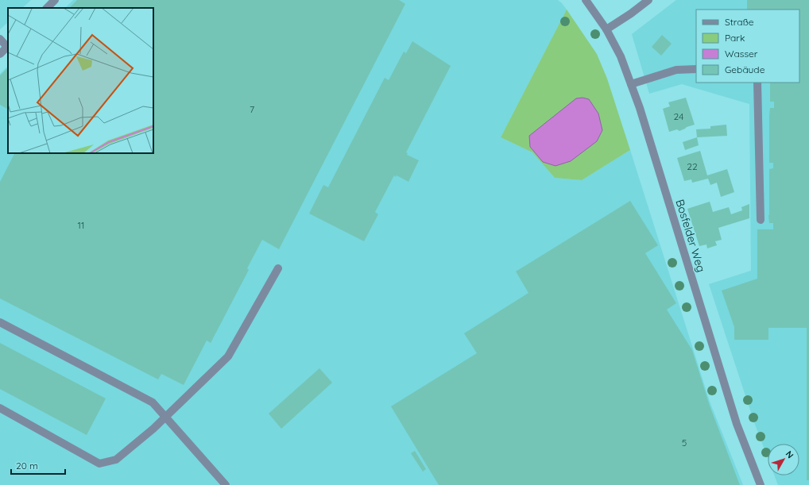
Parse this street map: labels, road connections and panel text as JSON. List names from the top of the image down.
{
  "streets": {
    "street": ["Bosfelder Weg"]
  },
  "house_numbers": [
    "7",
    "24",
    "22",
    "11",
    "5"
  ],
  "legend": [
    "Straße",
    "Park",
    "Wasser",
    "Gebäude"
  ],
  "scale_bar": "20 m",
  "north": "top right"
}
